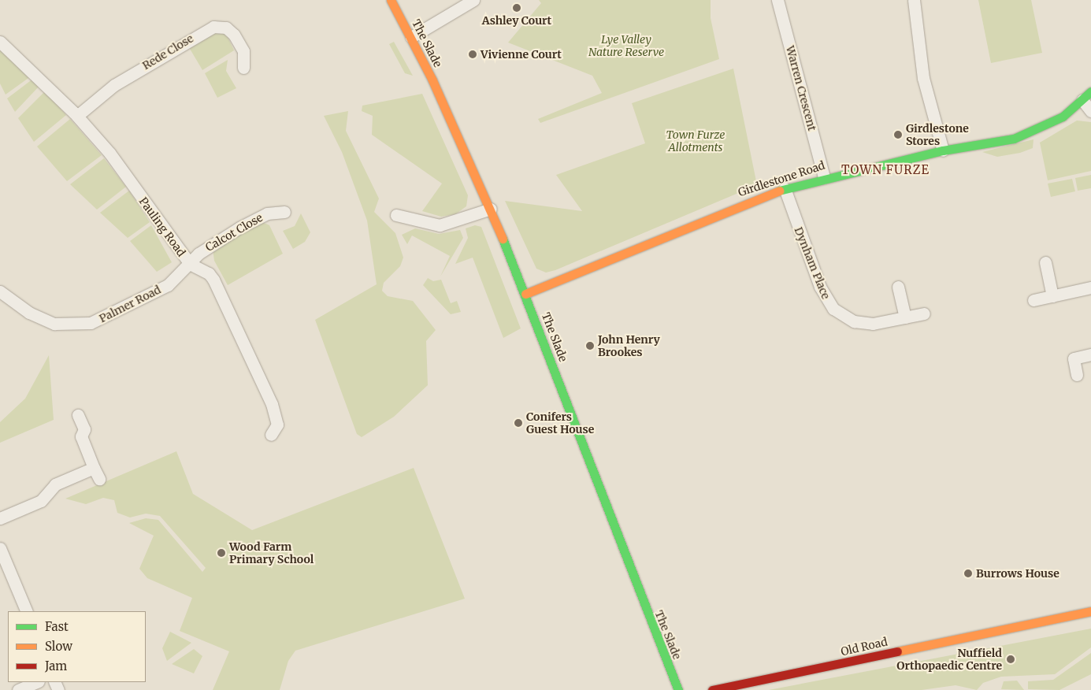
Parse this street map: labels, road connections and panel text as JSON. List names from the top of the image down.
{
  "streets": {
    "street": [
      "The Slade",
      "Rede Close",
      "Warren Crescent",
      "Girdlestone Road",
      "Pauling Road",
      "Calcot Close",
      "Dynham Place",
      "Palmer Road",
      "Old Road"
    ]
  },
  "crossings": [
    ["The Slade", "Girdlestone Road"],
    ["Rede Close", "Pauling Road"],
    ["Warren Crescent", "Girdlestone Road"],
    ["Girdlestone Road", "Dynham Place"],
    ["Pauling Road", "Calcot Close"],
    ["Pauling Road", "Palmer Road"],
    ["Calcot Close", "Palmer Road"]
  ],
  "districts": ["TOWN FURZE"],
  "parks": ["Lye Valley Nature Reserve", "Town Furze Allotments"],
  "places": [
    "Ashley Court",
    "Vivienne Court",
    "Girdlestone Stores",
    "John Henry Brookes",
    "Conifers Guest House",
    "Wood Farm Primary School",
    "Burrows House",
    "Nuffield Orthopaedic Centre"
  ],
  "legend": ["Fast", "Slow", "Jam"]
}
